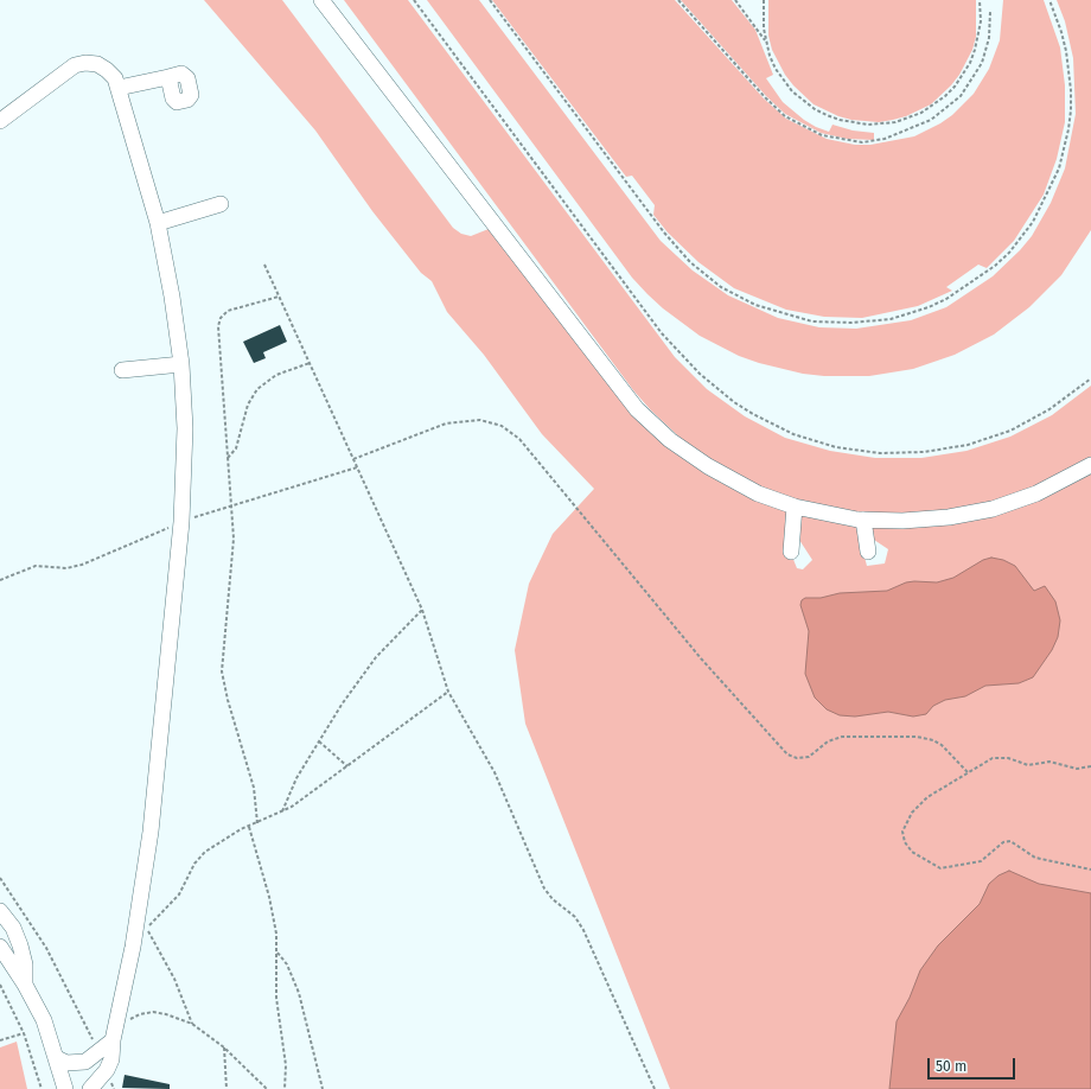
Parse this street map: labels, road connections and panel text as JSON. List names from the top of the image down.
{
  "scale_bar": "50 m"
}
